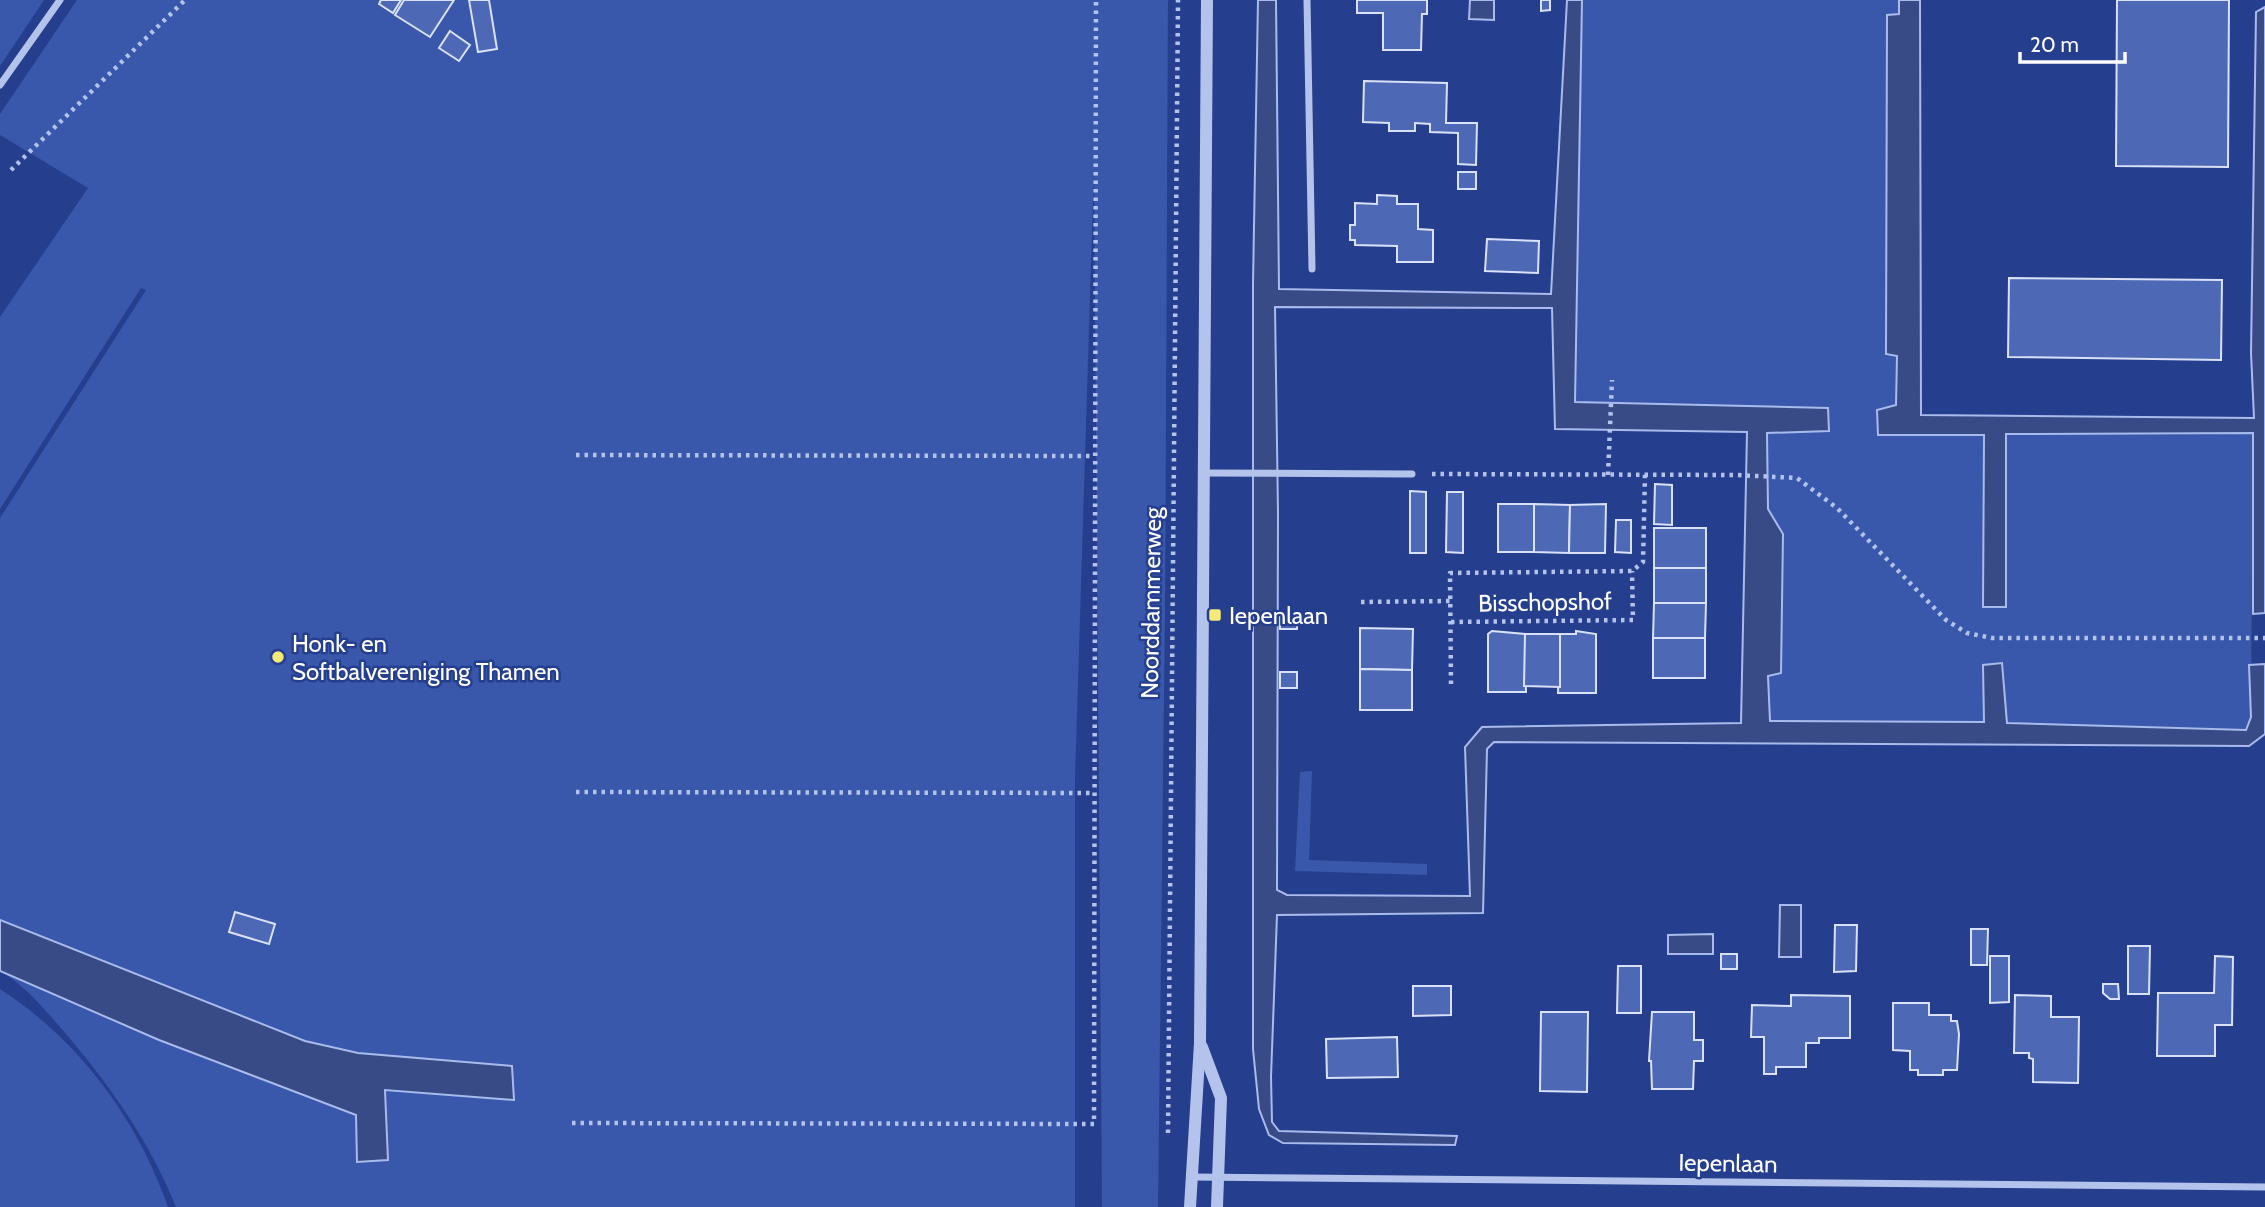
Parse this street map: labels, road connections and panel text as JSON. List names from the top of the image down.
{
  "streets": {
    "street": ["Noorddammerweg", "Iepenlaan"],
    "path": ["Bisschopshof"]
  },
  "crossings": [
    ["Noorddammerweg", "Iepenlaan"]
  ],
  "places": {
    "transit": ["Iepenlaan"],
    "other": ["Honk- en Softbalvereniging Thamen"]
  },
  "scale_bar": "20 m"
}
